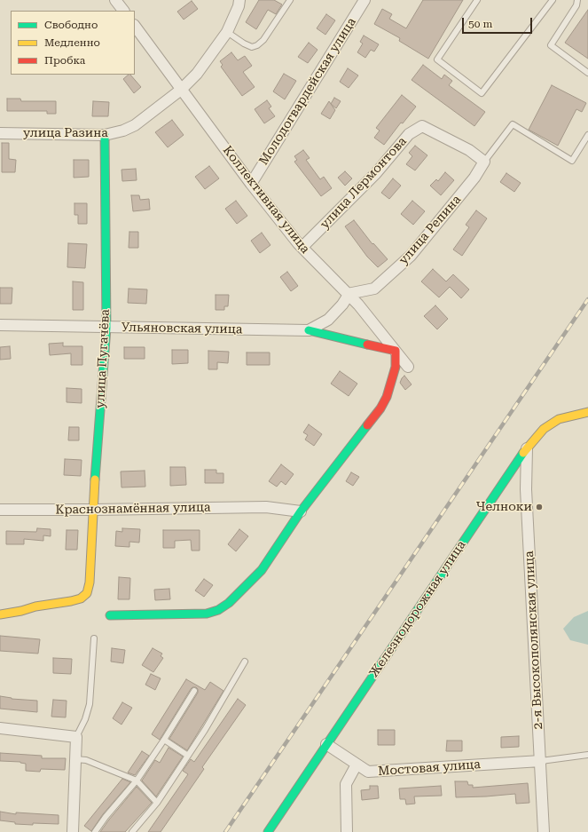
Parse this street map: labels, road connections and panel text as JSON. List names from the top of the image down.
{
  "streets": {
    "street": [
      "Молодогвардейская улица",
      "улица Разина",
      "улица Лермонтова",
      "Коллективная улица",
      "улица Репина",
      "Ульяновская улица",
      "улица Пугачёва",
      "Краснознамённая улица",
      "Железнодорожная улица",
      "2-я Высокополянская улица",
      "Мостовая улица"
    ]
  },
  "crossings": [
    ["Молодогвардейская улица", "Коллективная улица"],
    ["улица Разина", "Коллективная улица"],
    ["улица Разина", "улица Пугачёва"],
    ["улица Лермонтова", "Коллективная улица"],
    ["улица Лермонтова", "улица Репина"],
    ["Коллективная улица", "улица Репина"],
    ["Коллективная улица", "Ульяновская улица"],
    ["улица Репина", "Ульяновская улица"],
    ["Ульяновская улица", "улица Пугачёва"],
    ["улица Пугачёва", "Краснознамённая улица"],
    ["Железнодорожная улица", "2-я Высокополянская улица"],
    ["Железнодорожная улица", "Мостовая улица"],
    ["2-я Высокополянская улица", "Мостовая улица"]
  ],
  "places": ["Челноки"],
  "legend": ["Свободно", "Медленно", "Пробка"],
  "scale_bar": "50 m"
}
